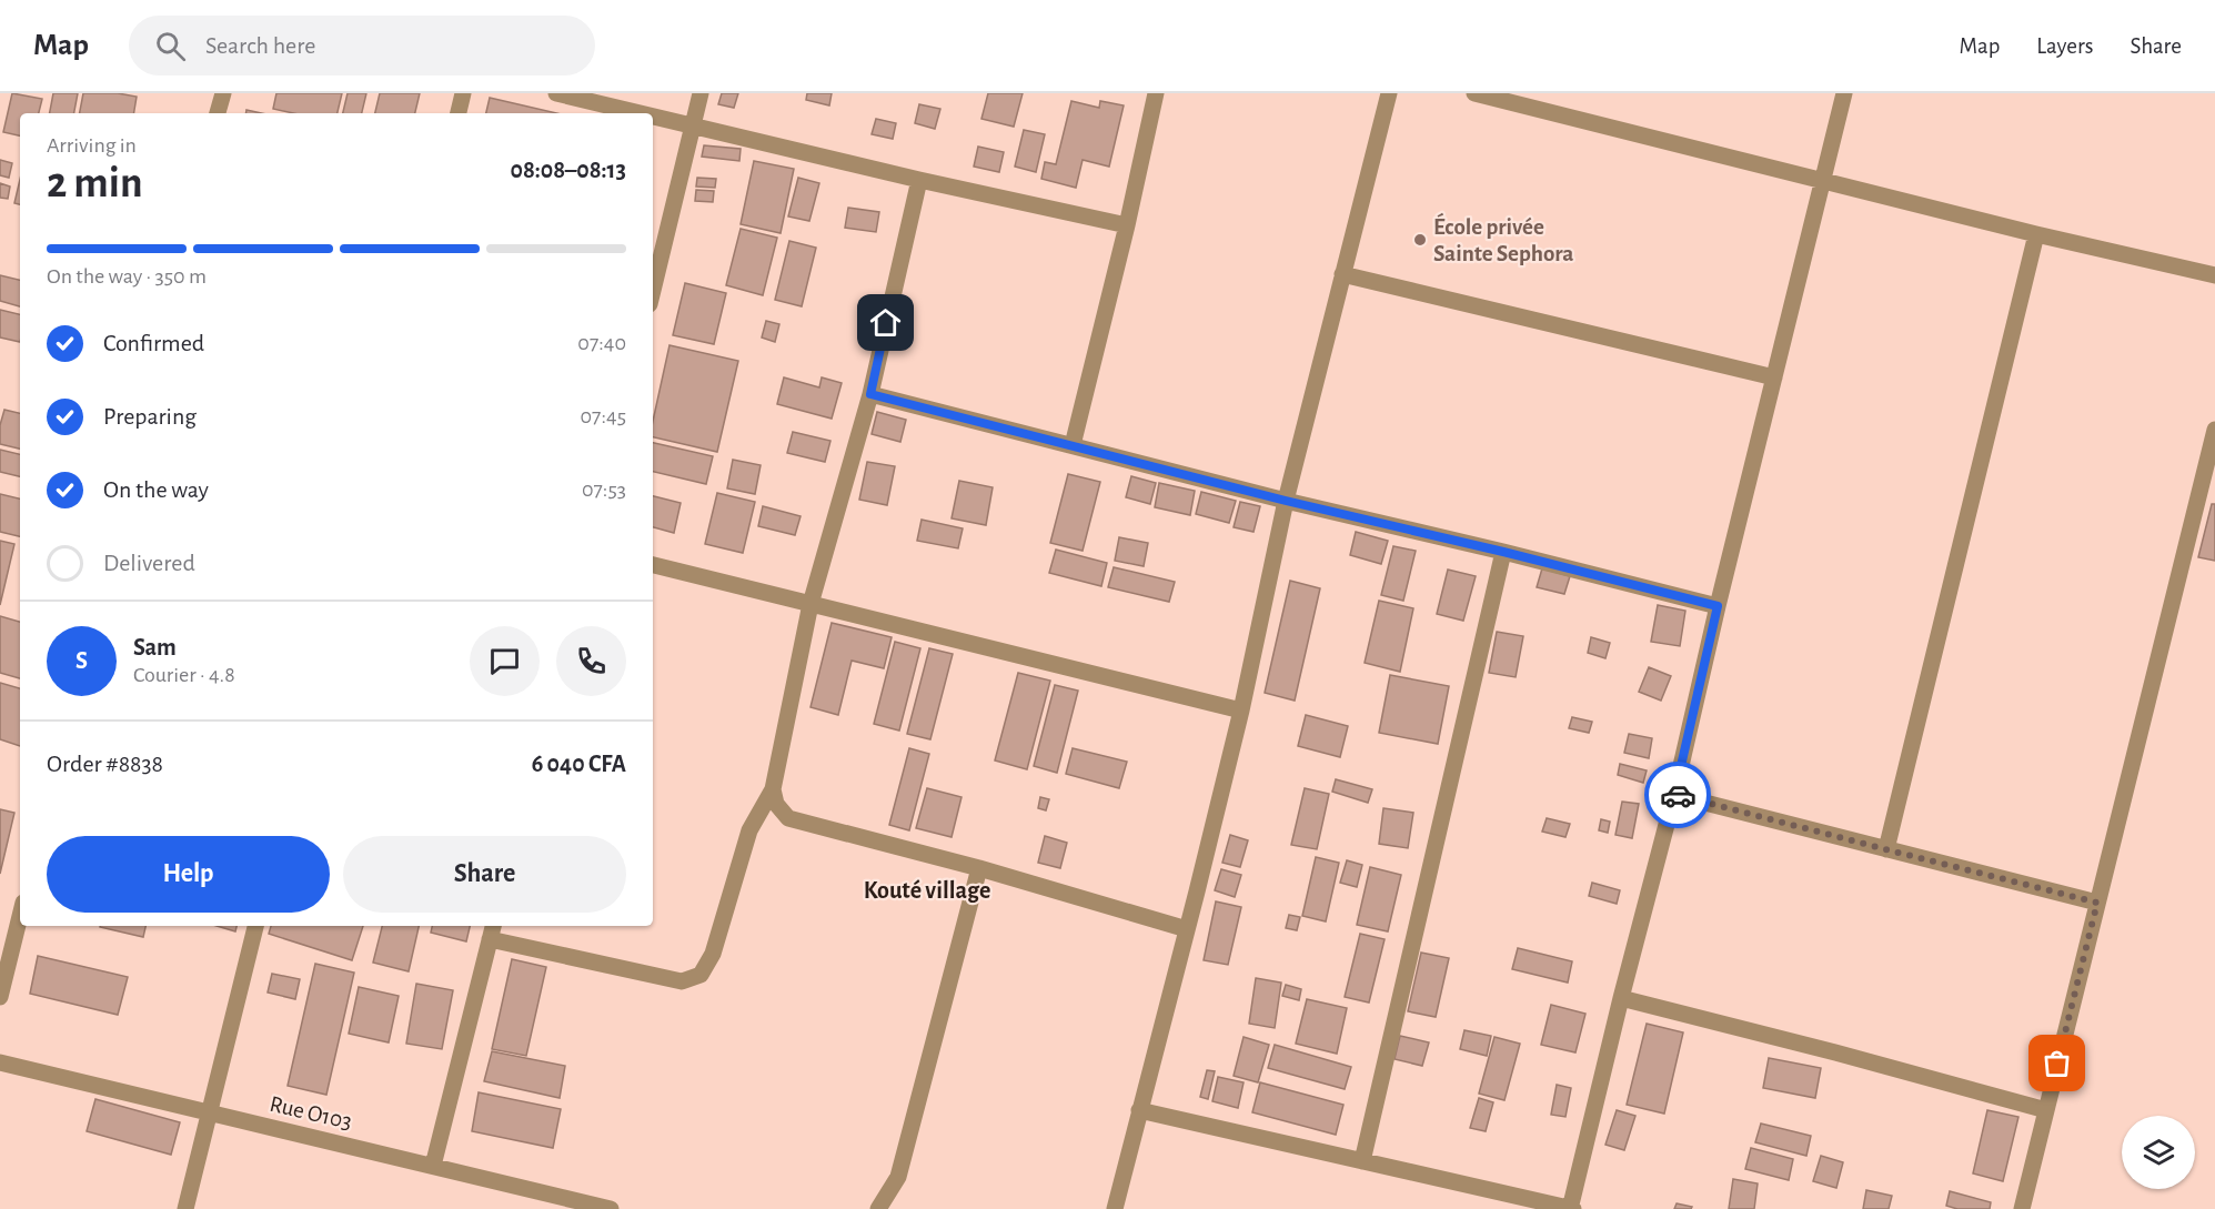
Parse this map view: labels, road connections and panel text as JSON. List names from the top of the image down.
{
  "streets": {
    "street": ["Rue O103"]
  },
  "districts": ["Kouté village"],
  "places": ["École privée Sainte Sephora"],
  "page": {
    "header": "Map",
    "search": "Search here",
    "nav": ["Map", "Layers", "Share"],
    "heading": ["2 min", "Arriving in", "08:08–08:13"],
    "panel": [
      "Sam",
      "Courier · 4.8",
      "Order #8838",
      "6 040 CFA"
    ],
    "bar": "On the way · 350 m",
    "list": [
      ["Confirmed", "07:40"],
      ["Preparing", "07:45"],
      ["On the way", "07:53"],
      "Delivered"
    ],
    "round": "S",
    "buttons": ["Help", "Share"]
  }
}
